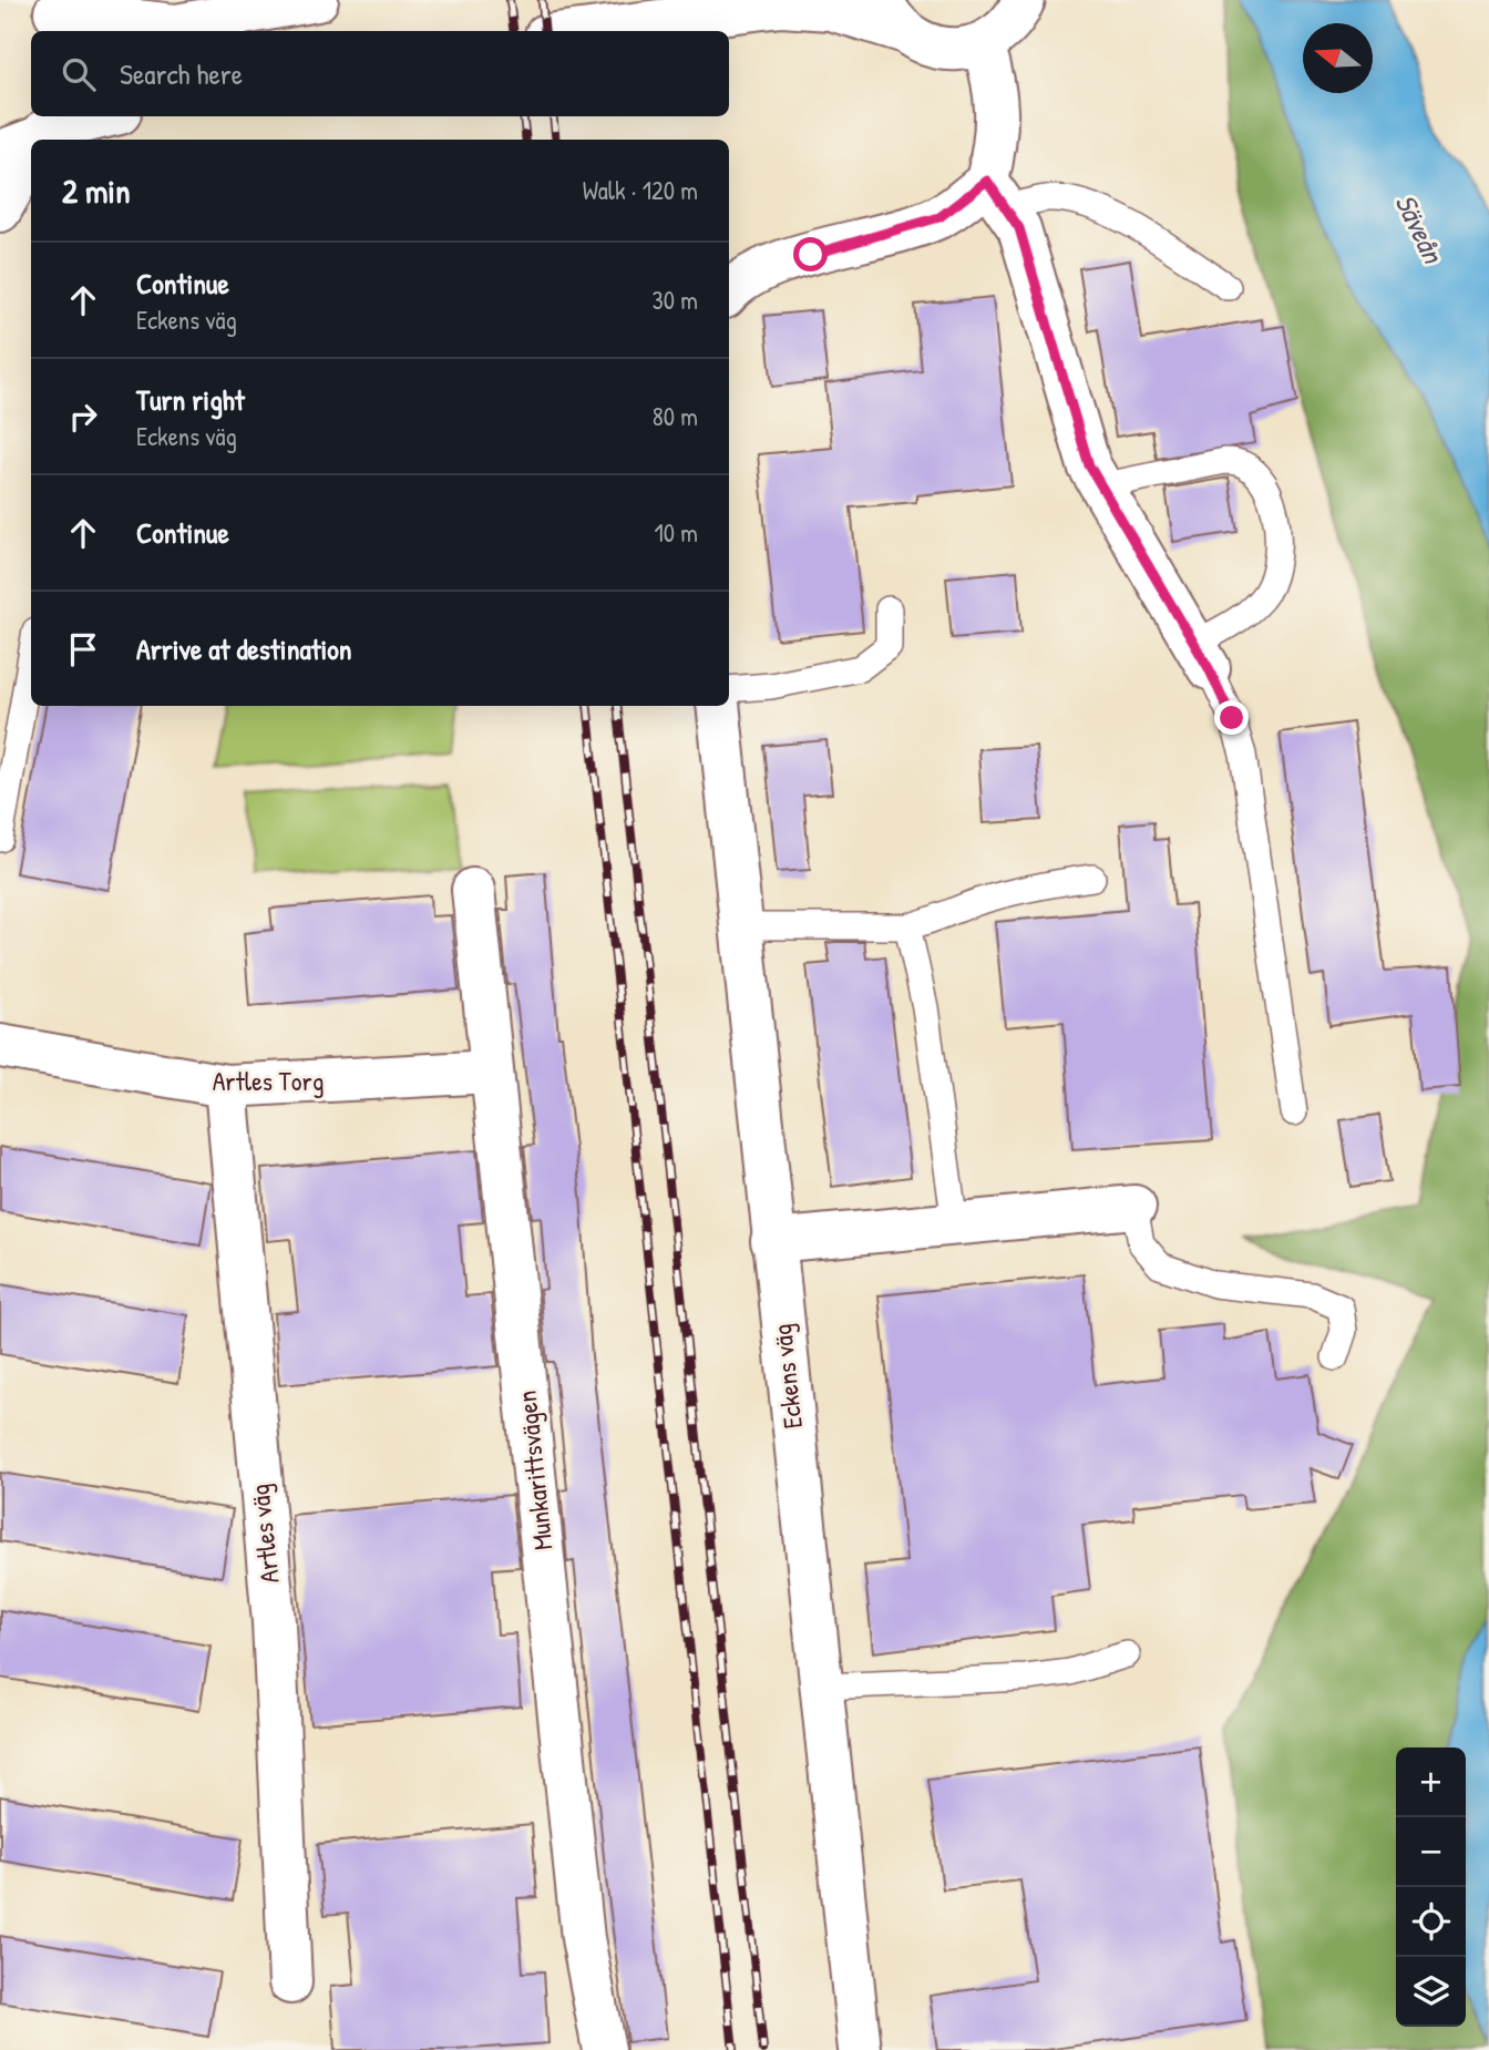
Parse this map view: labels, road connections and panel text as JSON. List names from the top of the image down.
{
  "streets": {
    "street": [
      "Artles Torg",
      "Eckens väg",
      "Munkarittsvägen",
      "Artles väg"
    ]
  },
  "crossings": [
    ["Artles Torg", "Munkarittsvägen"],
    ["Artles Torg", "Artles väg"]
  ],
  "water": ["Säveån"],
  "north": "left",
  "page": {
    "search": "Search here",
    "heading": ["2 min", "Walk · 120 m"],
    "list": [
      ["Continue", "Eckens väg", "30 m"],
      ["Turn right", "Eckens väg", "80 m"],
      ["Continue", "10 m"],
      "Arrive at destination"
    ],
    "map_buttons": ["+", "−"]
  }
}
